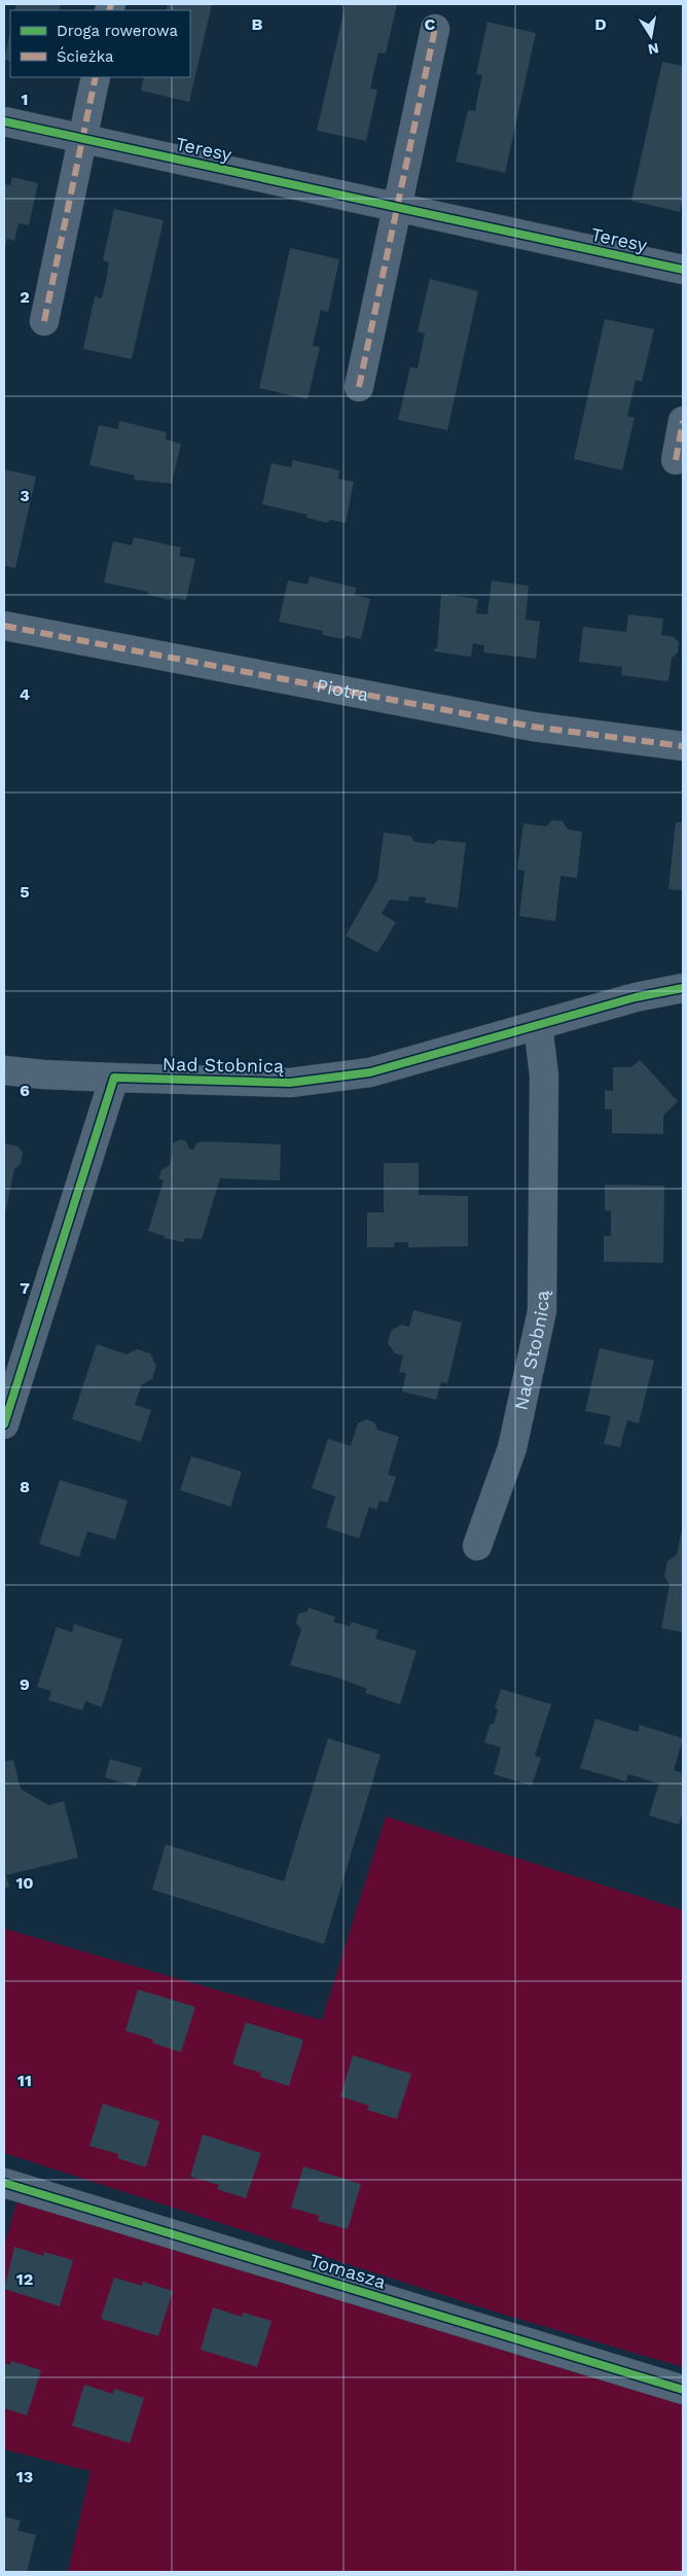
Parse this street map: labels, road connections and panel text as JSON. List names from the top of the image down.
{
  "streets": {
    "street": [
      "Teresy",
      "Piotra",
      "Nad Stobnicą",
      "Tomasza"
    ]
  },
  "legend": ["Droga rowerowa", "Ścieżka"],
  "north": "bottom",
  "grid": {
    "columns": ["B", "C", "D"],
    "rows": [
      "1",
      "2",
      "3",
      "4",
      "5",
      "6",
      "7",
      "8",
      "9",
      "10",
      "11",
      "12",
      "13"
    ]
  }
}
